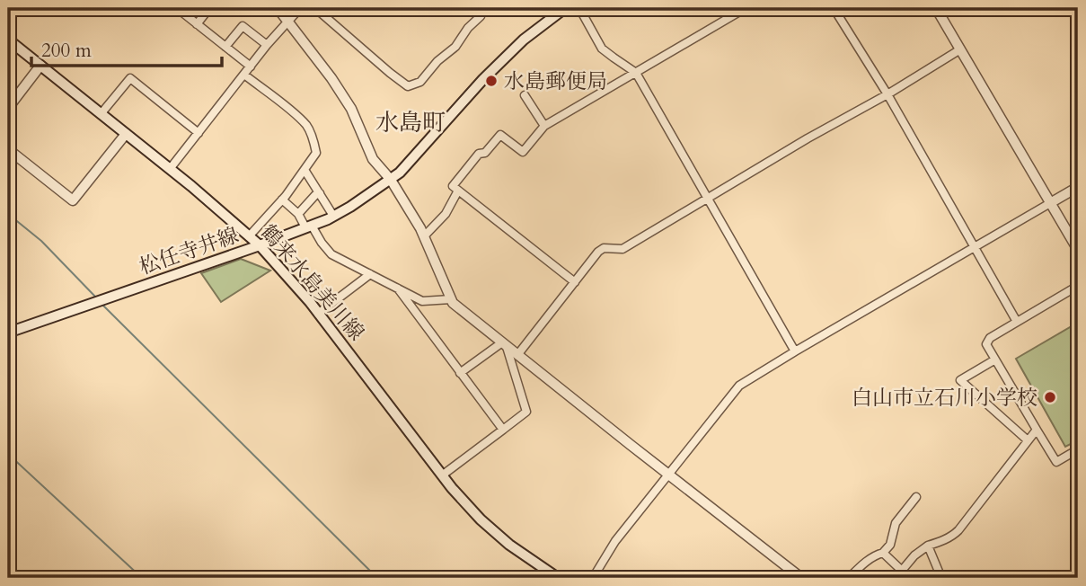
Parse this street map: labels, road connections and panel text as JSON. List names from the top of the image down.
{
  "streets": {
    "main road": ["松任寺井線", "鶴来水島美川線"]
  },
  "crossings": [
    ["松任寺井線", "鶴来水島美川線"]
  ],
  "districts": ["水島町"],
  "places": ["水島郵便局", "白山市立石川小学校"],
  "scale_bar": "200 m"
}
